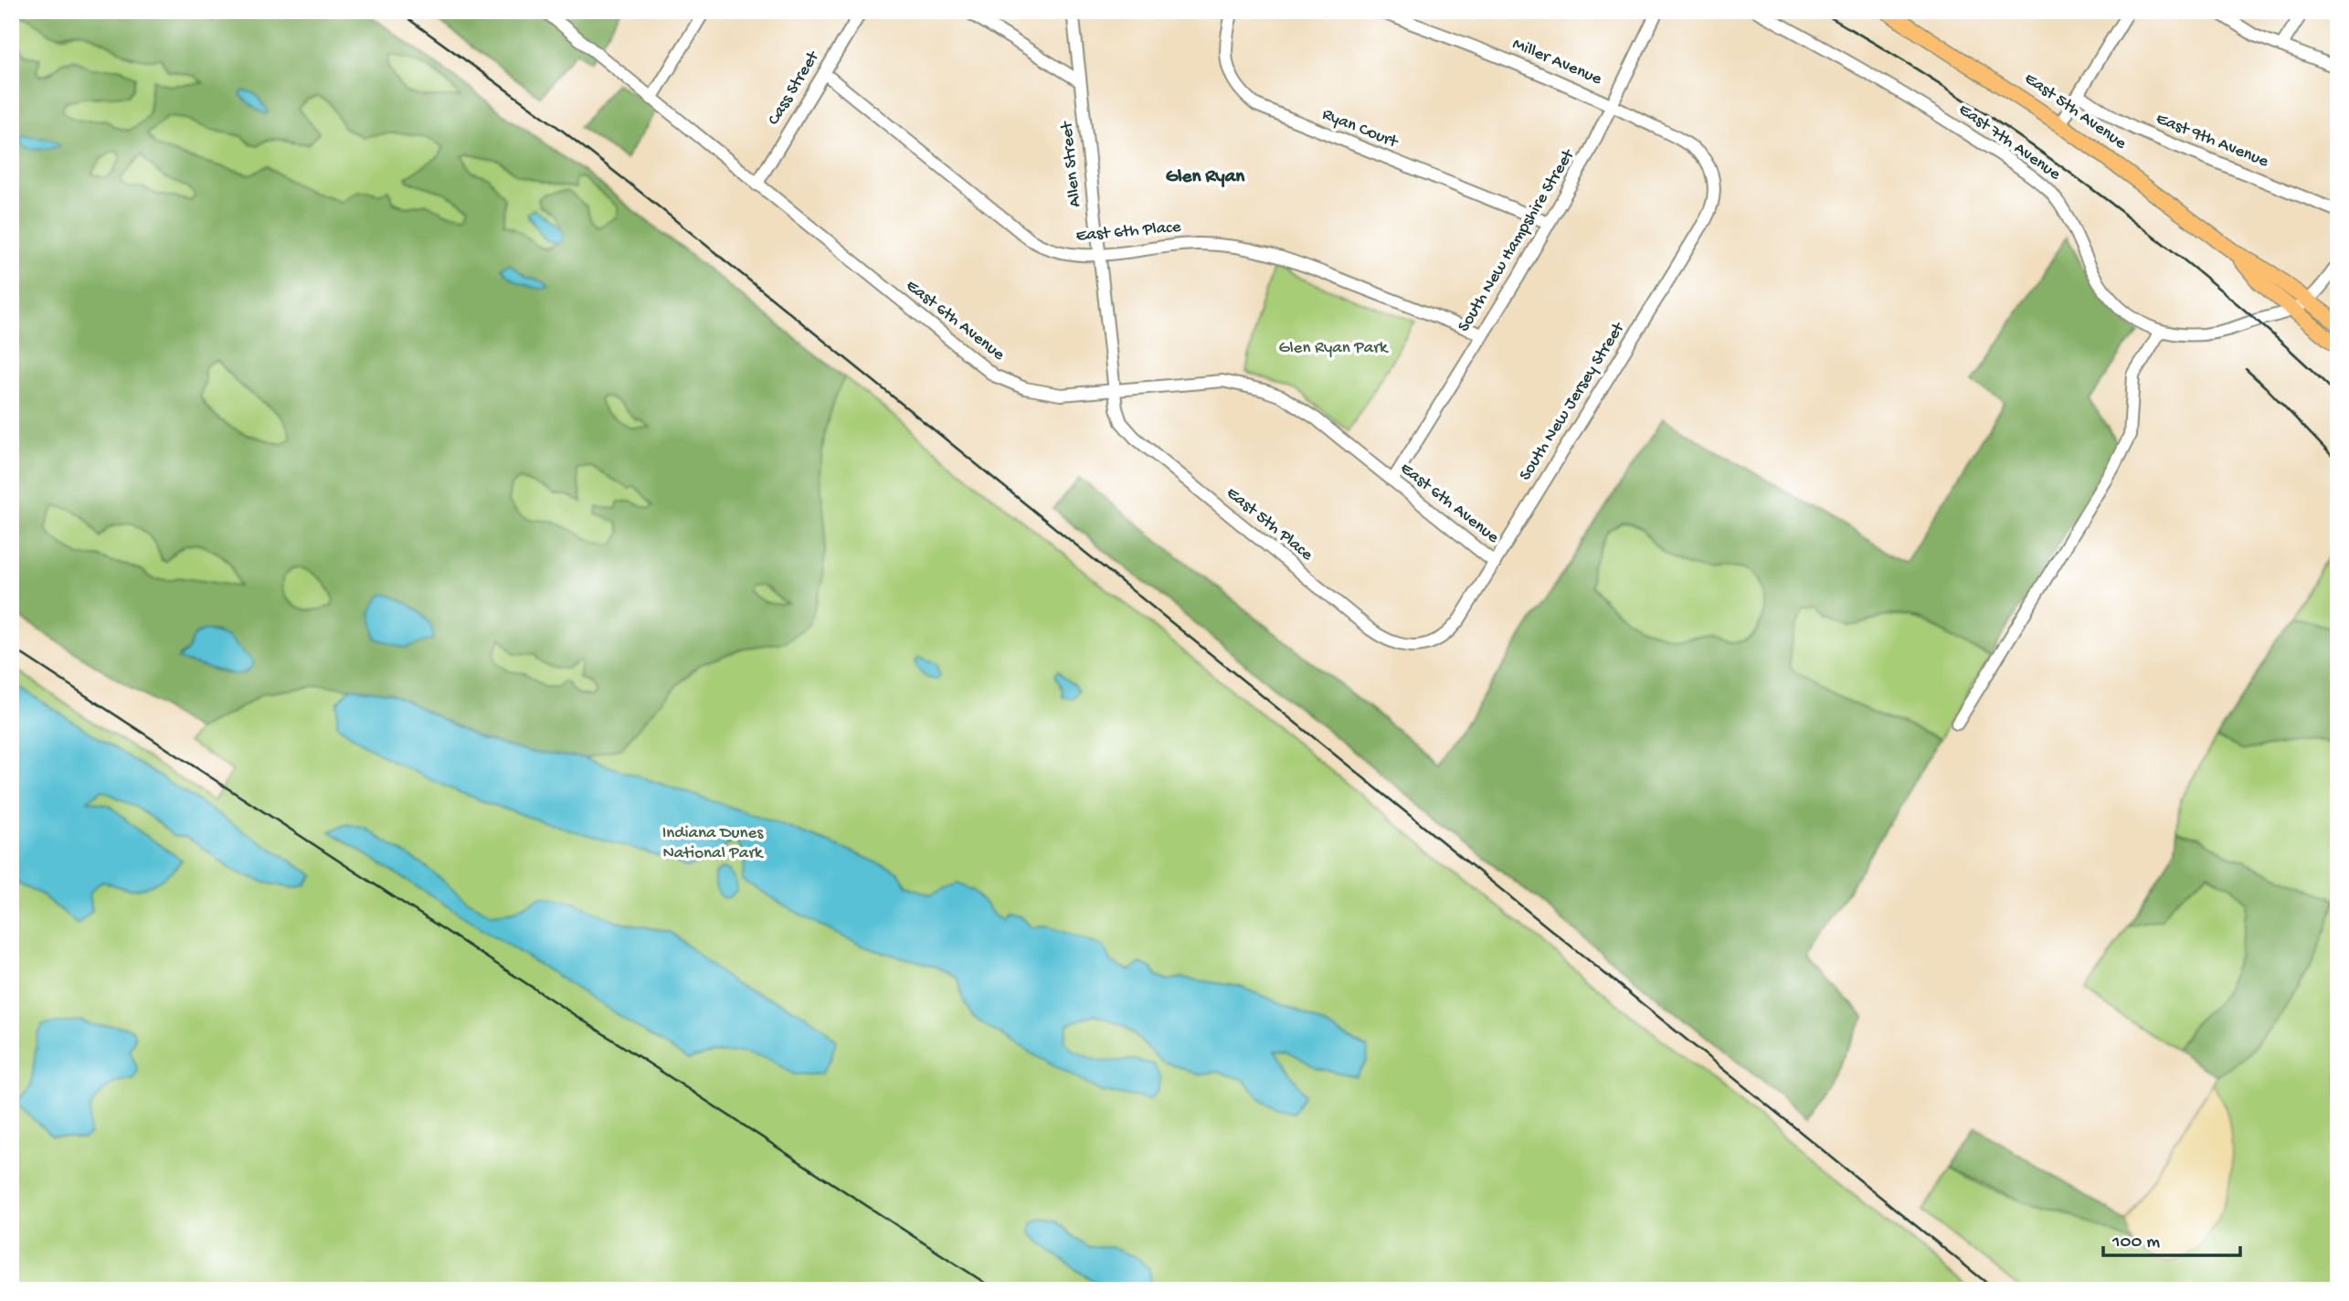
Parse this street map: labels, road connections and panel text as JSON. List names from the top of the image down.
{
  "streets": {
    "main road": ["East 5th Avenue"],
    "street": [
      "Miller Avenue",
      "Cass Street",
      "Ryan Court",
      "East 9th Avenue",
      "East 7th Avenue",
      "Allen Street",
      "East 6th Place",
      "South New Hampshire Street",
      "East 6th Avenue",
      "South New Jersey Street",
      "East 5th Place"
    ]
  },
  "crossings": [
    ["Miller Avenue", "South New Hampshire Street"],
    ["Miller Avenue", "South New Jersey Street"],
    ["Cass Street", "East 6th Place"],
    ["Cass Street", "East 6th Avenue"],
    ["East 5th Avenue", "East 7th Avenue"],
    ["Ryan Court", "South New Hampshire Street"],
    ["Allen Street", "East 6th Place"],
    ["Allen Street", "East 6th Avenue"],
    ["Allen Street", "East 5th Place"],
    ["East 6th Place", "South New Hampshire Street"],
    ["South New Hampshire Street", "East 6th Avenue"],
    ["East 6th Avenue", "South New Jersey Street"],
    ["East 6th Avenue", "East 5th Place"],
    ["South New Jersey Street", "East 5th Place"]
  ],
  "districts": ["Glen Ryan"],
  "parks": ["Glen Ryan Park", "Indiana Dunes National Park"],
  "scale_bar": "100 m"
}
